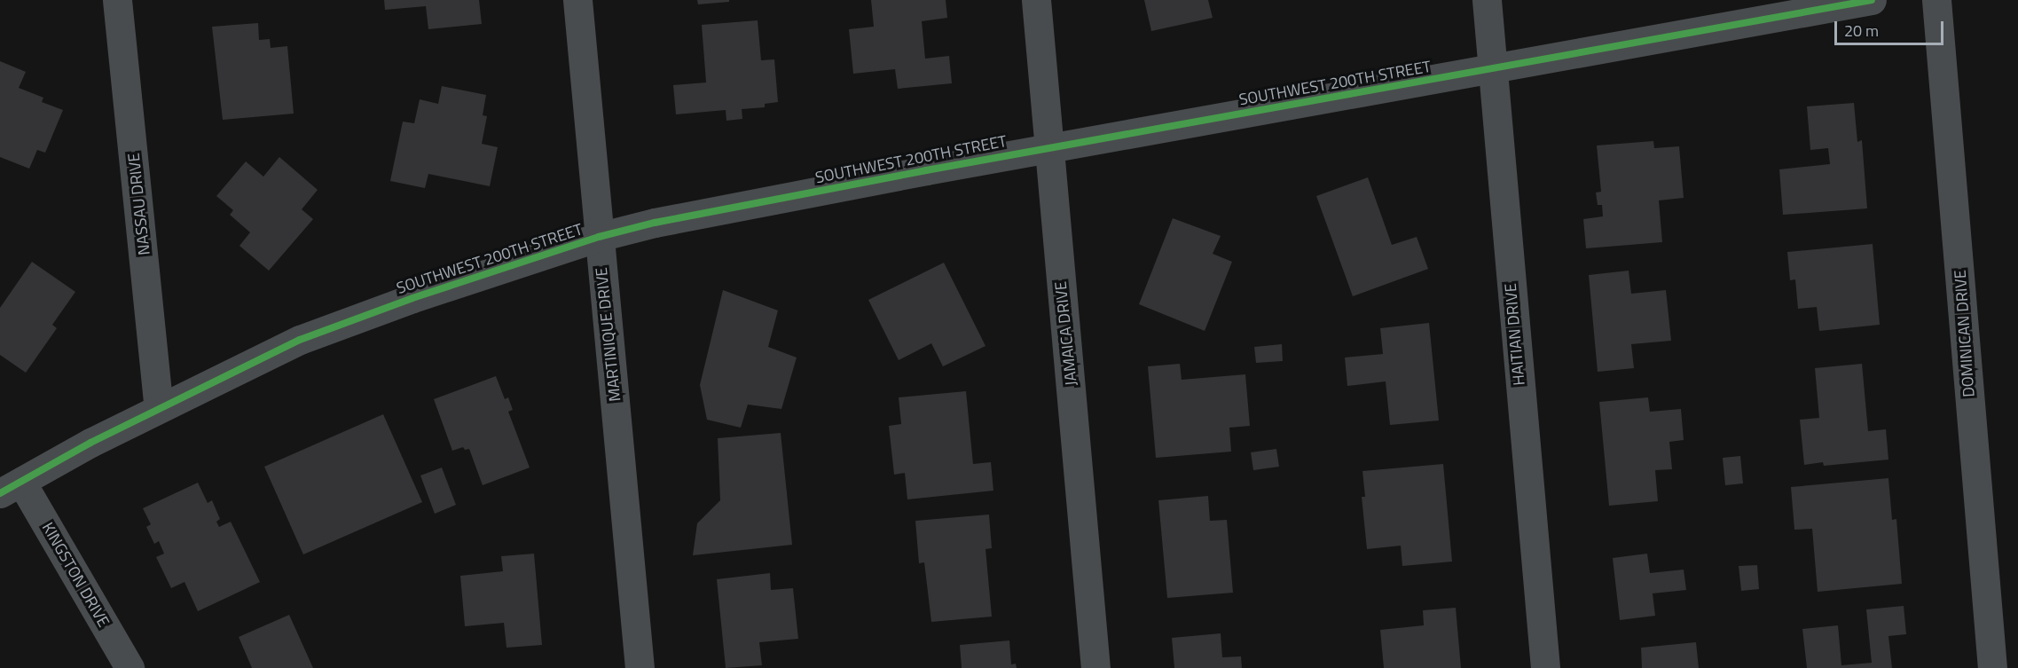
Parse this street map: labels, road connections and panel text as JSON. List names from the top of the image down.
{
  "streets": {
    "street": [
      "SOUTHWEST 200TH STREET",
      "NASSAU DRIVE",
      "JAMAICA DRIVE",
      "DOMINICAN DRIVE",
      "MARTINIQUE DRIVE",
      "HAITIAN DRIVE",
      "KINGSTON DRIVE"
    ]
  },
  "crossings": [
    ["SOUTHWEST 200TH STREET", "NASSAU DRIVE"],
    ["SOUTHWEST 200TH STREET", "JAMAICA DRIVE"],
    ["SOUTHWEST 200TH STREET", "MARTINIQUE DRIVE"],
    ["SOUTHWEST 200TH STREET", "HAITIAN DRIVE"],
    ["SOUTHWEST 200TH STREET", "KINGSTON DRIVE"]
  ],
  "scale_bar": "20 m"
}
